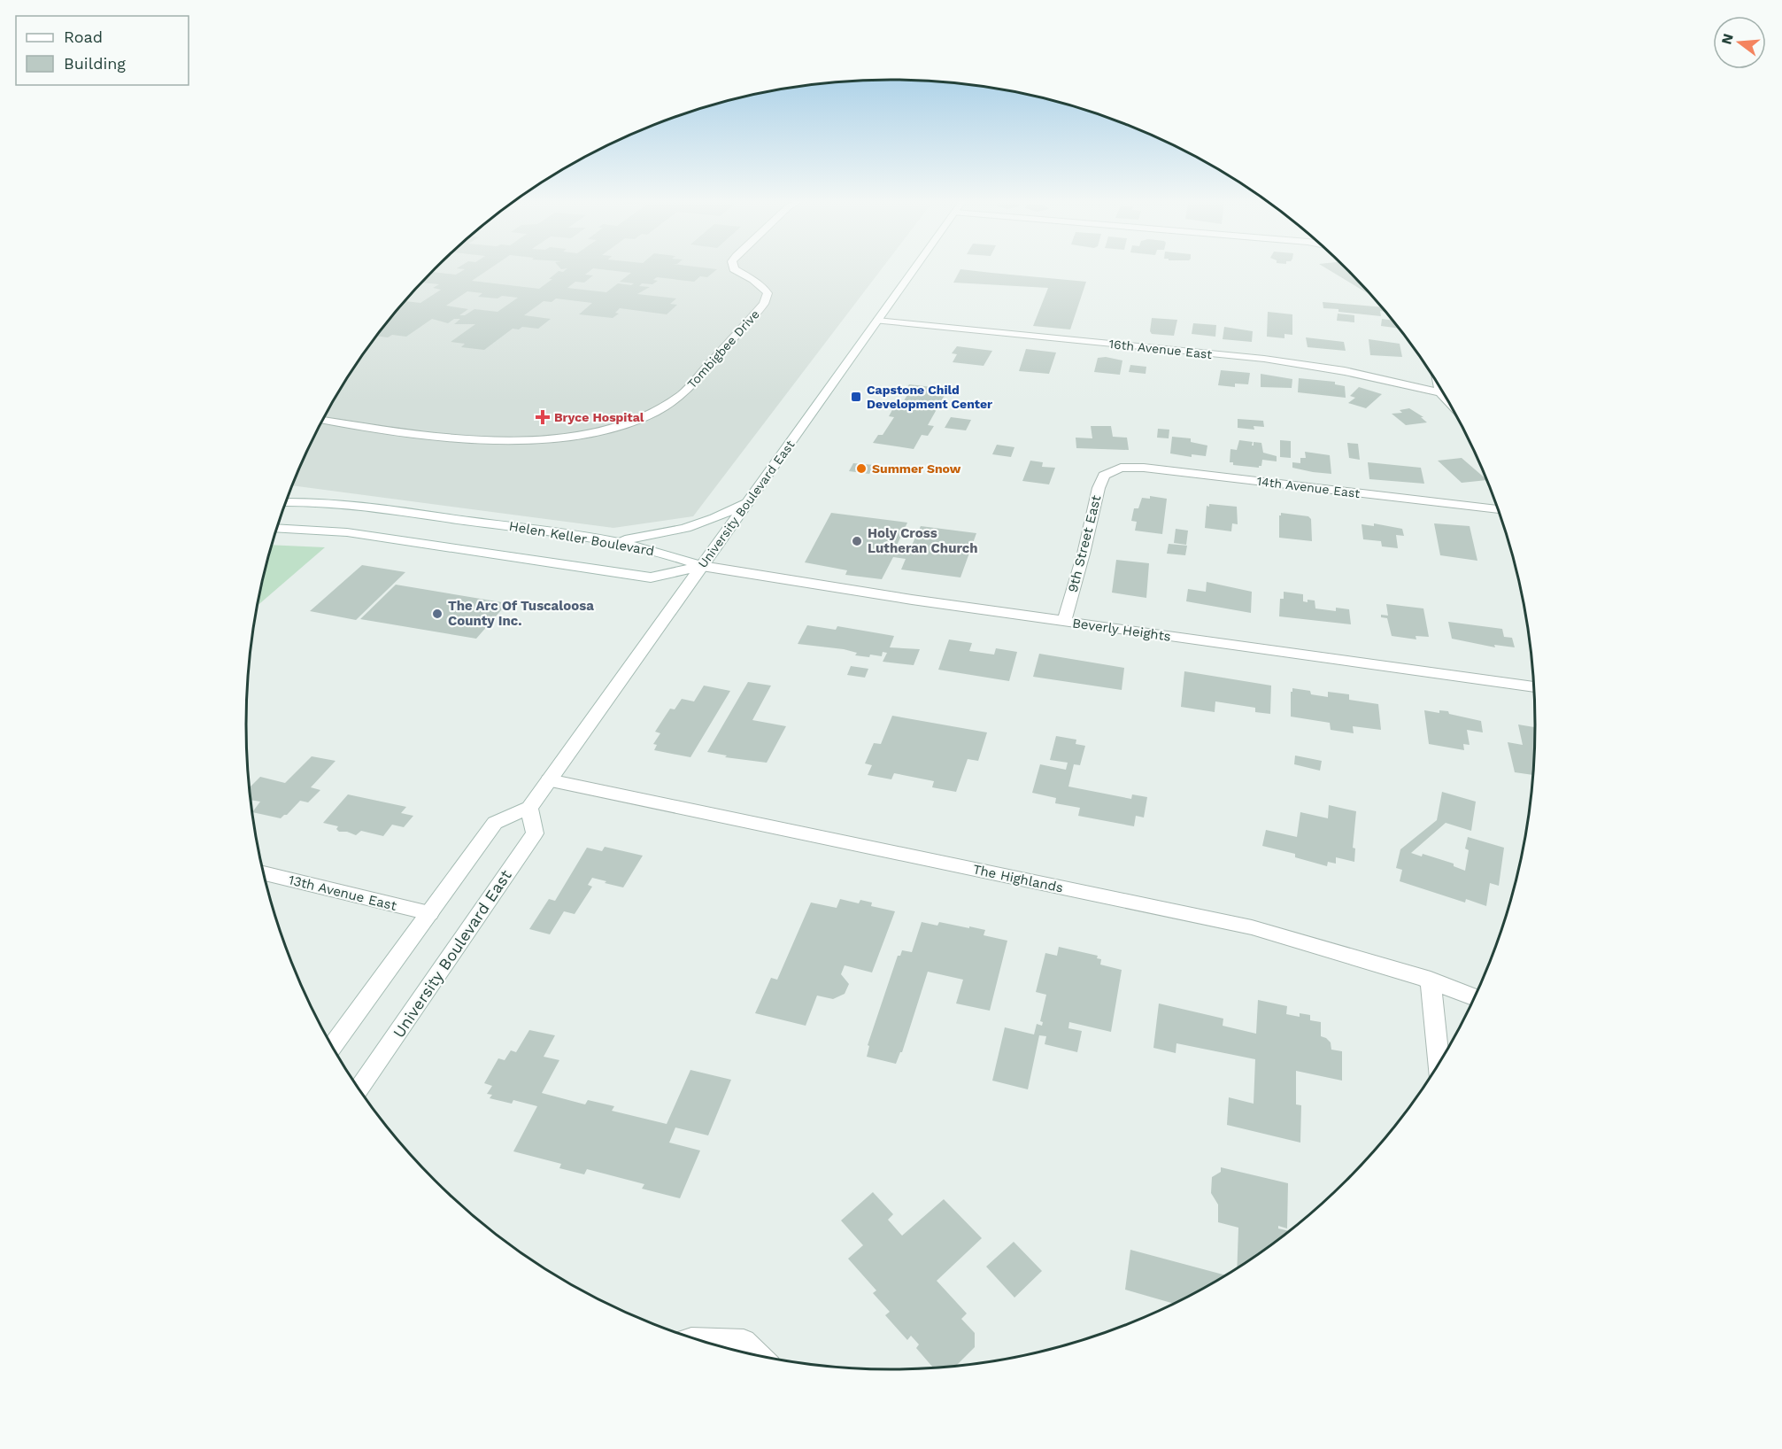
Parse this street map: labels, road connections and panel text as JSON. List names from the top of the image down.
{
  "streets": {
    "street": [
      "Tombigbee Drive",
      "16th Avenue East",
      "14th Avenue East",
      "University Boulevard East",
      "Helen Keller Boulevard",
      "9th Street East",
      "Beverly Heights",
      "The Highlands",
      "13th Avenue East"
    ]
  },
  "crossings": [
    ["16th Avenue East", "University Boulevard East"],
    ["14th Avenue East", "9th Street East"],
    ["University Boulevard East", "Helen Keller Boulevard"],
    ["University Boulevard East", "Beverly Heights"],
    ["University Boulevard East", "The Highlands"],
    ["Helen Keller Boulevard", "Beverly Heights"],
    ["9th Street East", "Beverly Heights"]
  ],
  "places": {
    "transit": ["Capstone Child Development Center"],
    "health": ["Bryce Hospital"],
    "other": ["Summer Snow", "Holy Cross Lutheran Church", "The Arc Of Tuscaloosa County Inc."]
  },
  "legend": ["Road", "Building"],
  "north": "left"
}
